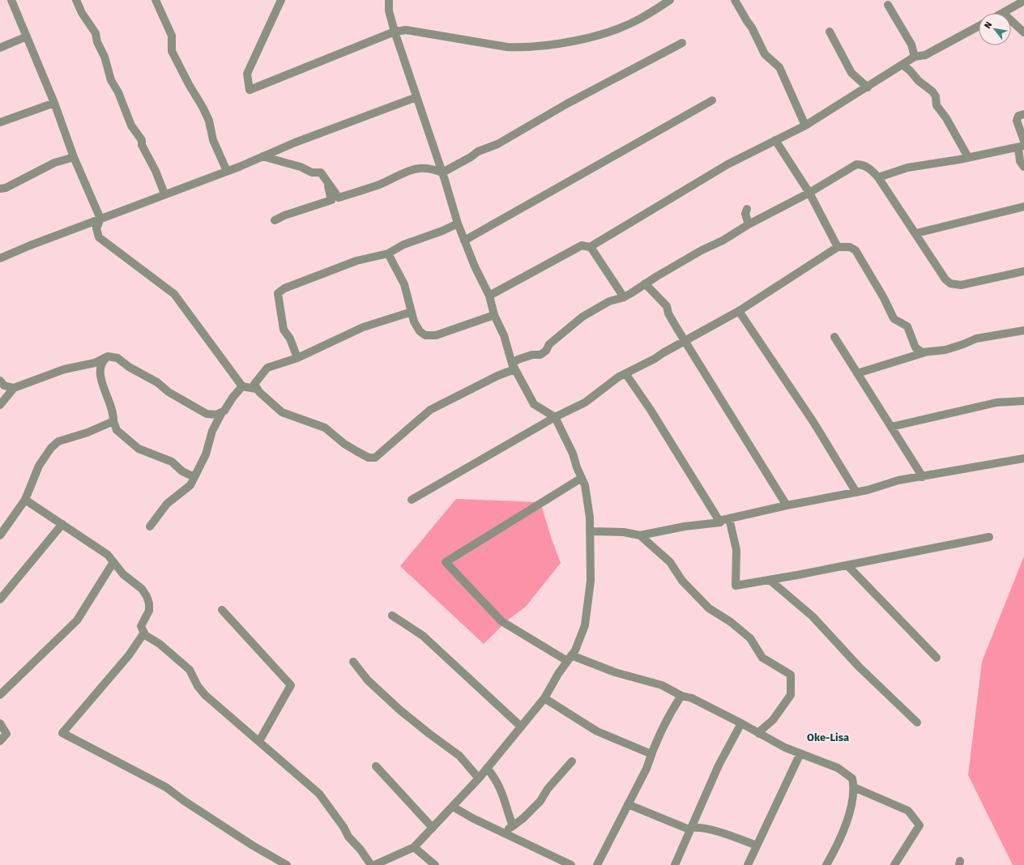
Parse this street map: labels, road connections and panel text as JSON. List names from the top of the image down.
{
  "districts": ["Oke-Lisa"],
  "north": "top left"
}
